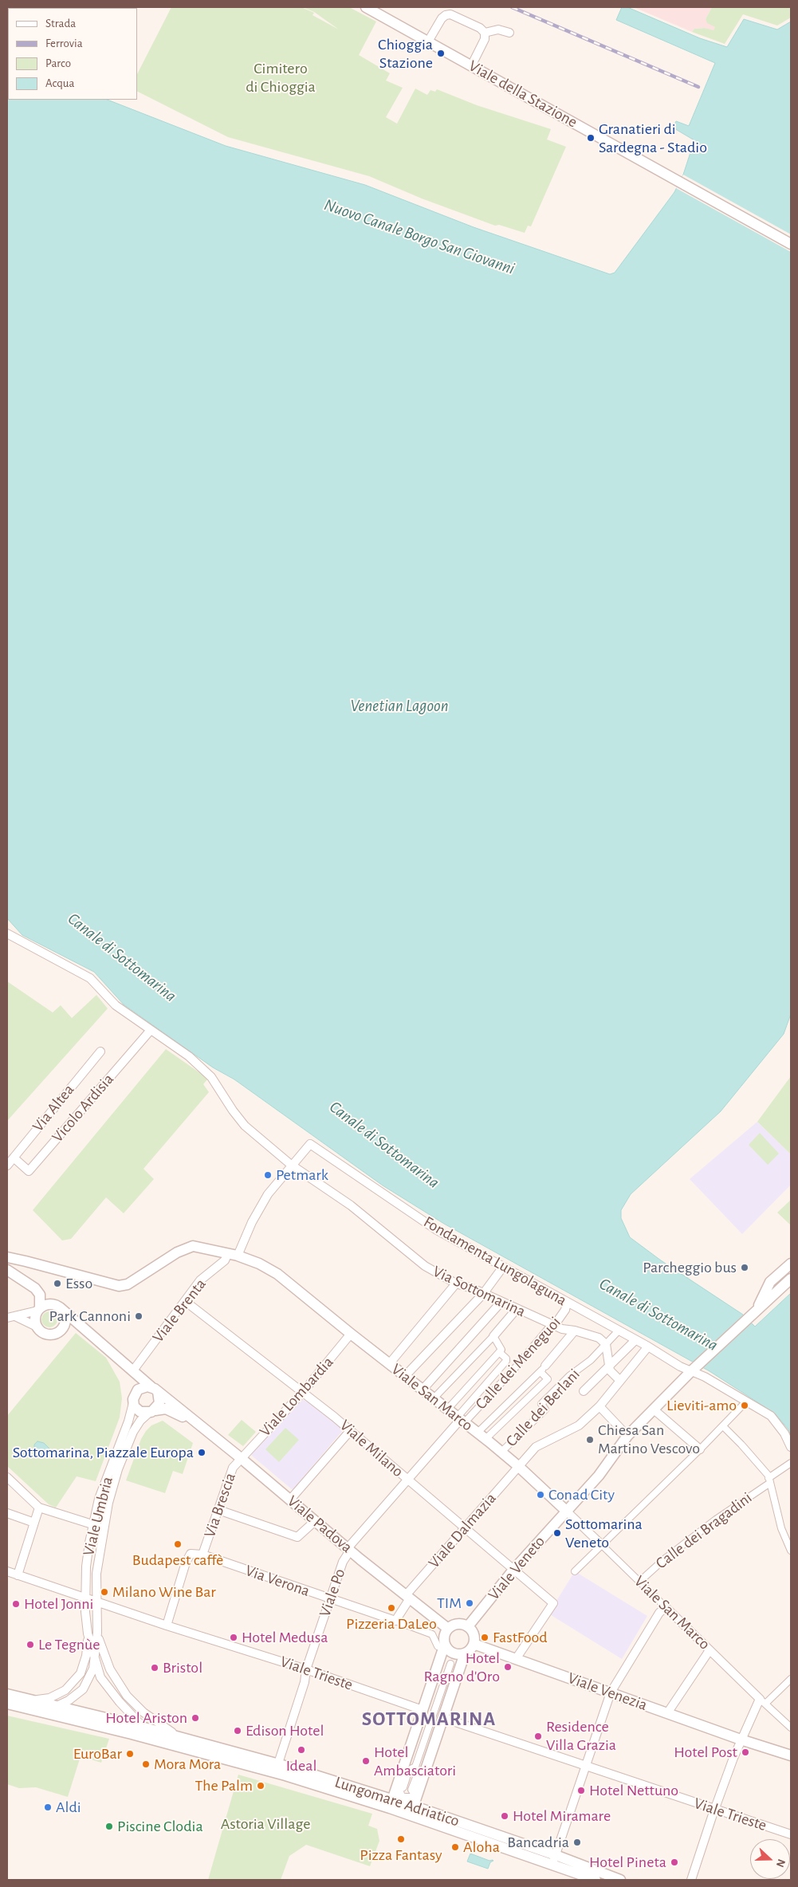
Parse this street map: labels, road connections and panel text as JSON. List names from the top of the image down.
{
  "streets": {
    "street": [
      "Viale della Stazione",
      "Via Altea",
      "Vicolo Ardisia",
      "Fondamenta Lungolaguna",
      "Via Sottomarina",
      "Viale Brenta",
      "Calle dei Meneguoi",
      "Viale Lombardia",
      "Viale San Marco",
      "Calle dei Berlani",
      "Viale Milano",
      "Via Brescia",
      "Viale Umbria",
      "Viale Padova",
      "Viale Dalmazia",
      "Calle dei Bragadini",
      "Viale Veneto",
      "Via Verona",
      "Viale Po",
      "Viale Trieste",
      "Viale Venezia",
      "Lungomare Adriatico"
    ]
  },
  "crossings": [
    ["Via Altea", "Vicolo Ardisia"],
    ["Vicolo Ardisia", "Via Sottomarina"],
    ["Fondamenta Lungolaguna", "Via Sottomarina"],
    ["Fondamenta Lungolaguna", "Viale Brenta"],
    ["Fondamenta Lungolaguna", "Calle dei Meneguoi"],
    ["Fondamenta Lungolaguna", "Viale San Marco"],
    ["Fondamenta Lungolaguna", "Calle dei Berlani"],
    ["Fondamenta Lungolaguna", "Viale Dalmazia"],
    ["Fondamenta Lungolaguna", "Viale Veneto"],
    ["Via Sottomarina", "Calle dei Meneguoi"],
    ["Via Sottomarina", "Calle dei Berlani"],
    ["Viale Brenta", "Viale San Marco"],
    ["Viale Brenta", "Viale Milano"],
    ["Viale Brenta", "Viale Padova"],
    ["Calle dei Meneguoi", "Viale San Marco"],
    ["Calle dei Meneguoi", "Viale Po"],
    ["Viale Lombardia", "Viale San Marco"],
    ["Viale Lombardia", "Viale Milano"],
    ["Viale Lombardia", "Via Brescia"],
    ["Viale Lombardia", "Viale Padova"],
    ["Viale San Marco", "Calle dei Berlani"],
    ["Viale San Marco", "Viale Dalmazia"],
    ["Viale San Marco", "Calle dei Bragadini"],
    ["Viale San Marco", "Viale Veneto"],
    ["Viale San Marco", "Viale Po"],
    ["Viale Milano", "Viale Dalmazia"],
    ["Viale Milano", "Viale Veneto"],
    ["Viale Milano", "Viale Po"],
    ["Viale Milano", "Viale Venezia"],
    ["Via Brescia", "Viale Padova"],
    ["Via Brescia", "Via Verona"],
    ["Viale Umbria", "Viale Padova"],
    ["Viale Umbria", "Viale Trieste"],
    ["Viale Umbria", "Lungomare Adriatico"],
    ["Viale Padova", "Viale Dalmazia"],
    ["Viale Padova", "Viale Veneto"],
    ["Viale Padova", "Via Verona"],
    ["Viale Padova", "Viale Po"],
    ["Viale Padova", "Viale Venezia"],
    ["Viale Veneto", "Via Verona"],
    ["Viale Veneto", "Viale Venezia"],
    ["Via Verona", "Viale Po"],
    ["Via Verona", "Viale Venezia"],
    ["Viale Po", "Viale Trieste"],
    ["Viale Po", "Lungomare Adriatico"]
  ],
  "districts": ["SOTTOMARINA"],
  "water": ["Nuovo Canale Borgo San Giovanni", "Venetian Lagoon", "Canale di Sottomarina"],
  "parks": ["Cimitero di Chioggia", "Astoria Village"],
  "places": [
    "Chioggia Stazione",
    "Granatieri di Sardegna - Stadio",
    "Petmark",
    "Parcheggio bus",
    "Esso",
    "Park Cannoni",
    "Lieviti-amo",
    "Chiesa San Martino Vescovo",
    "Sottomarina, Piazzale Europa",
    "Conad City",
    "Sottomarina Veneto",
    "Budapest caffè",
    "Milano Wine Bar",
    "TIM",
    "Hotel Jonni",
    "Pizzeria DaLeo",
    "Hotel Medusa",
    "FastFood",
    "Le Tegnùe",
    "Hotel Ragno d'Oro",
    "Bristol",
    "Hotel Ariston",
    "Edison Hotel",
    "Residence Villa Grazia",
    "Ideal",
    "Hotel Post",
    "EuroBar",
    "Hotel Ambasciatori",
    "Mora Mora",
    "The Palm",
    "Hotel Nettuno",
    "Aldi",
    "Hotel Miramare",
    "Piscine Clodia",
    "Pizza Fantasy",
    "Bancadria",
    "Aloha",
    "Hotel Pineta"
  ],
  "legend": [
    "Strada",
    "Ferrovia",
    "Parco",
    "Acqua"
  ],
  "north": "right"
}
